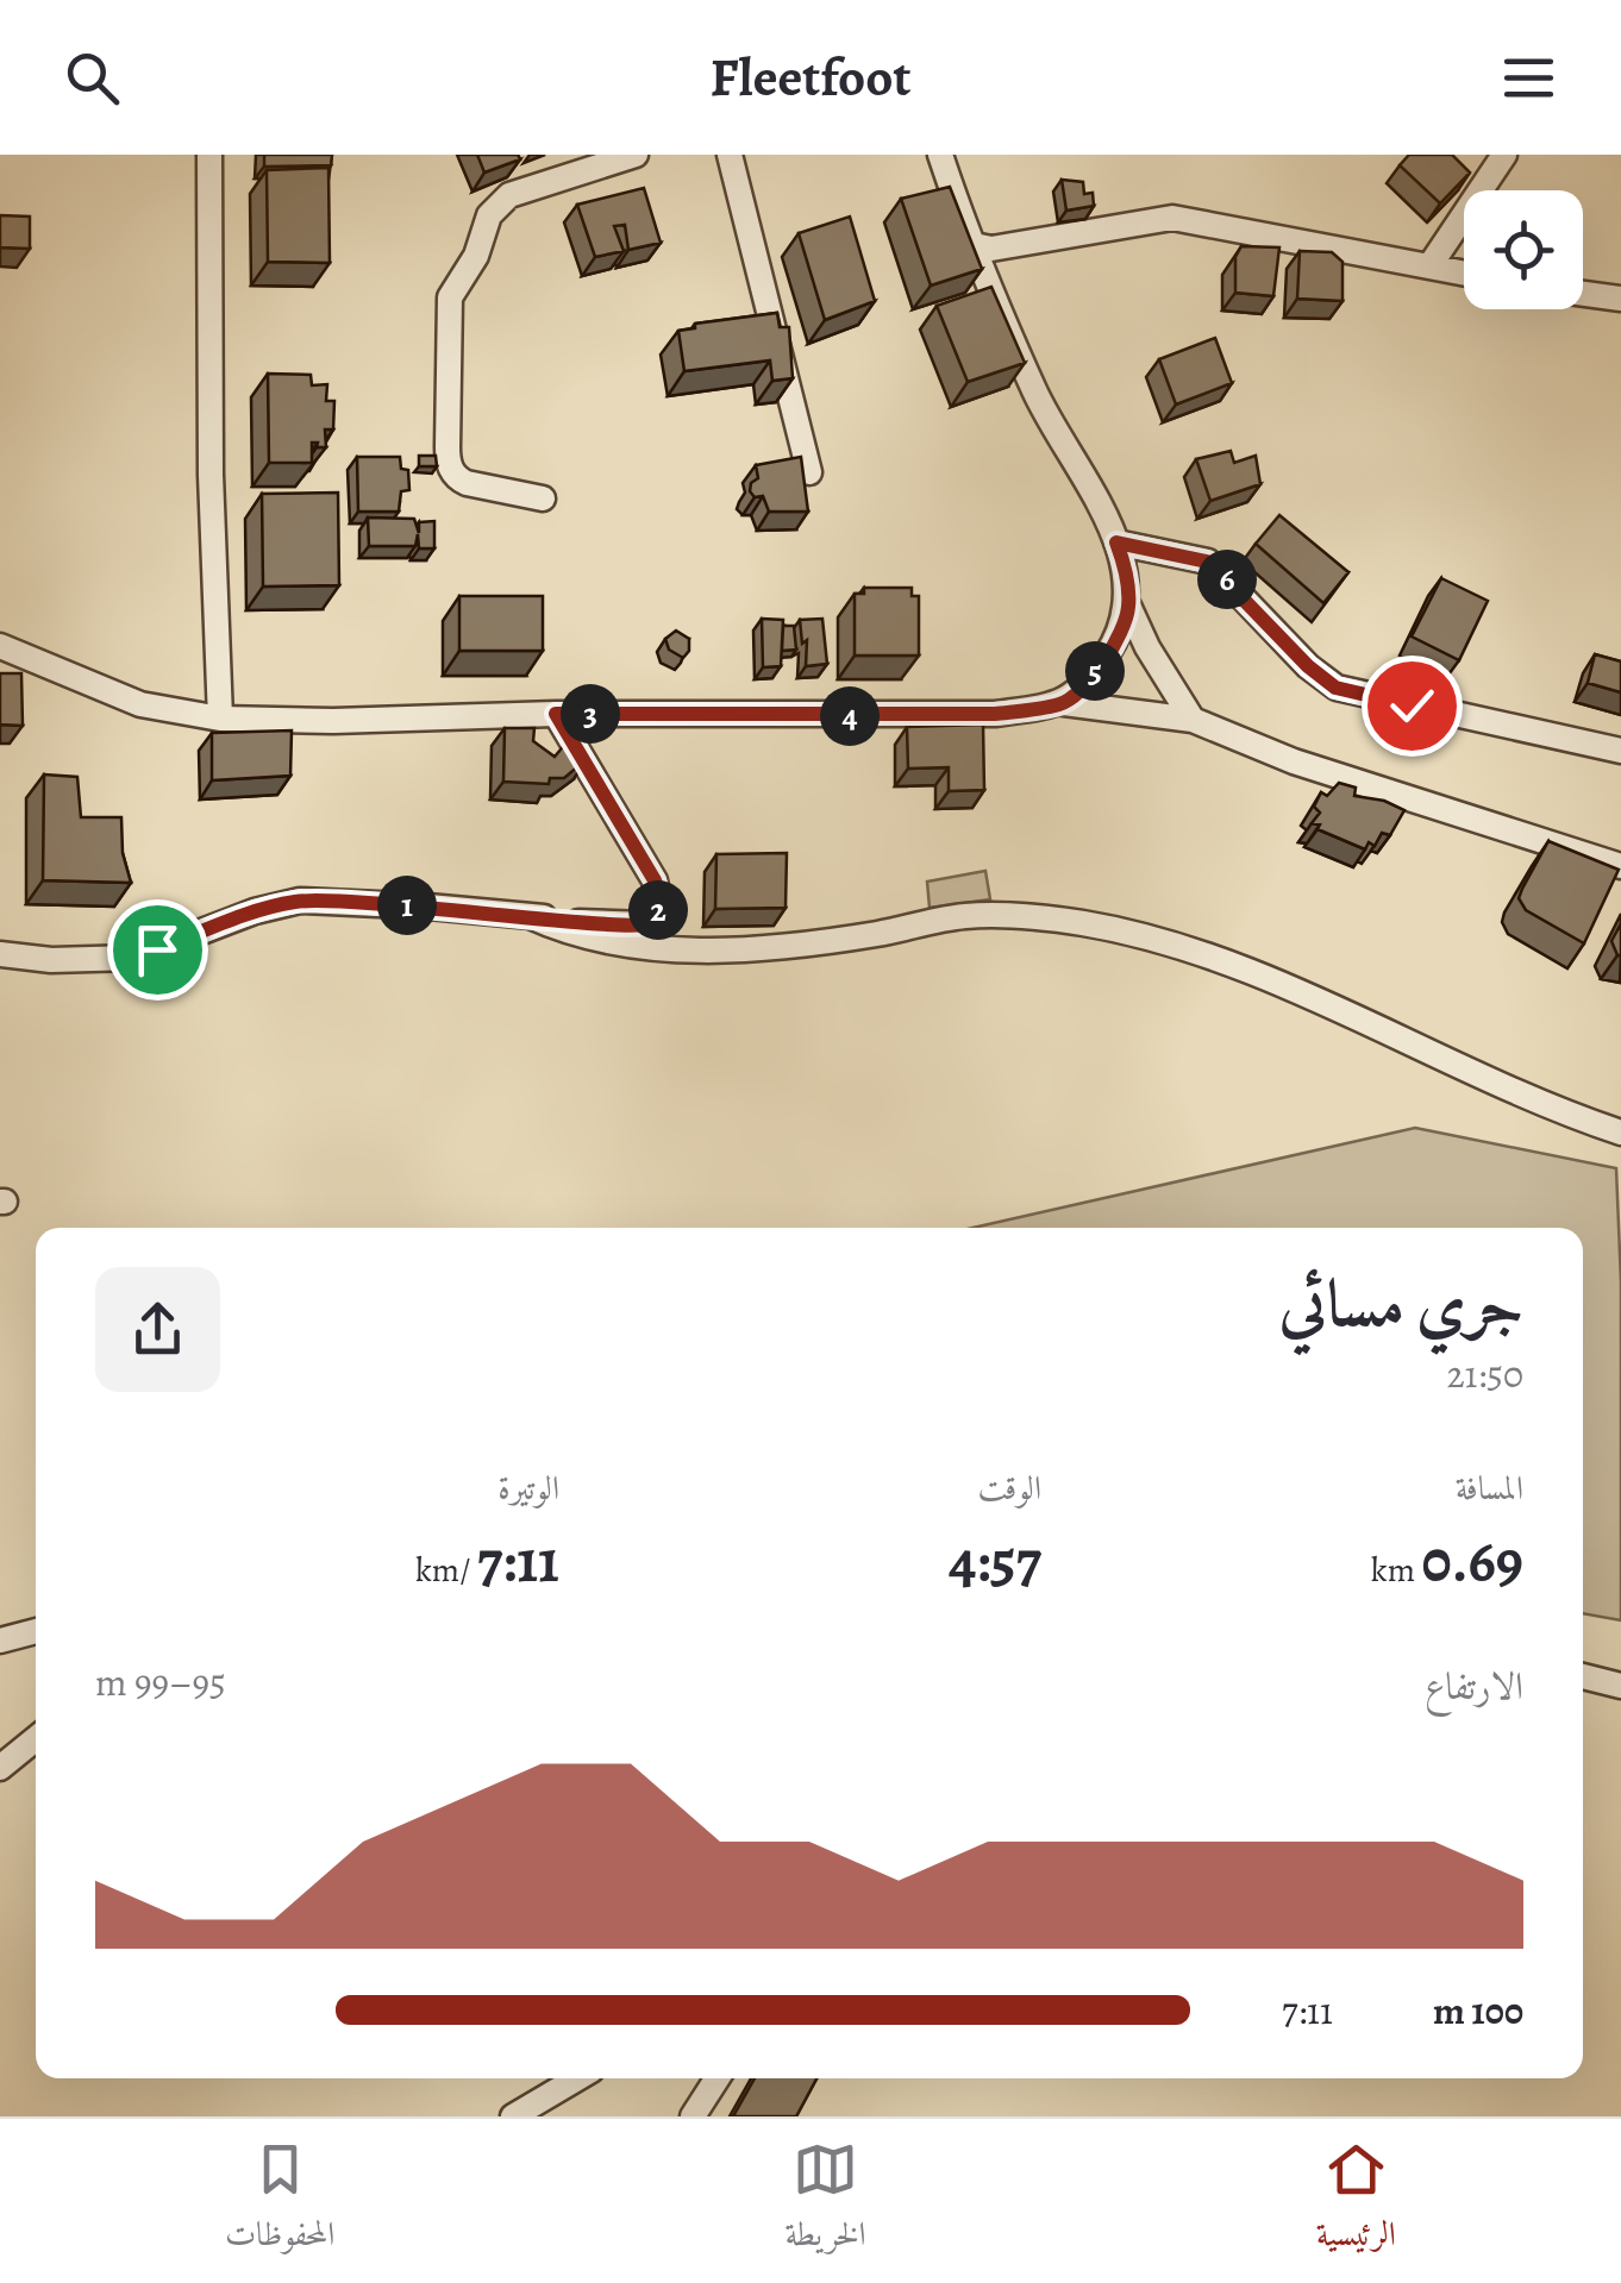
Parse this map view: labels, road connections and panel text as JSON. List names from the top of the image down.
{
  "page": {
    "header": "Fleetfoot",
    "pins": [
      "6",
      "5",
      "3",
      "4",
      "1",
      "2"
    ],
    "heading": ["جري مسائي", "21:50"],
    "stats": [
      ["المسافة", "0.69 km"],
      ["الوقت", "4:57"],
      ["الوتيرة", "7:11 /km"]
    ],
    "chart": ["الارتفاع", "95–99 m"],
    "list": [
      {
        "name": "100 m",
        "note": "7:11"
      }
    ],
    "tabs": ["الرئيسية", "الخريطة", "المحفوظات"]
  }
}
